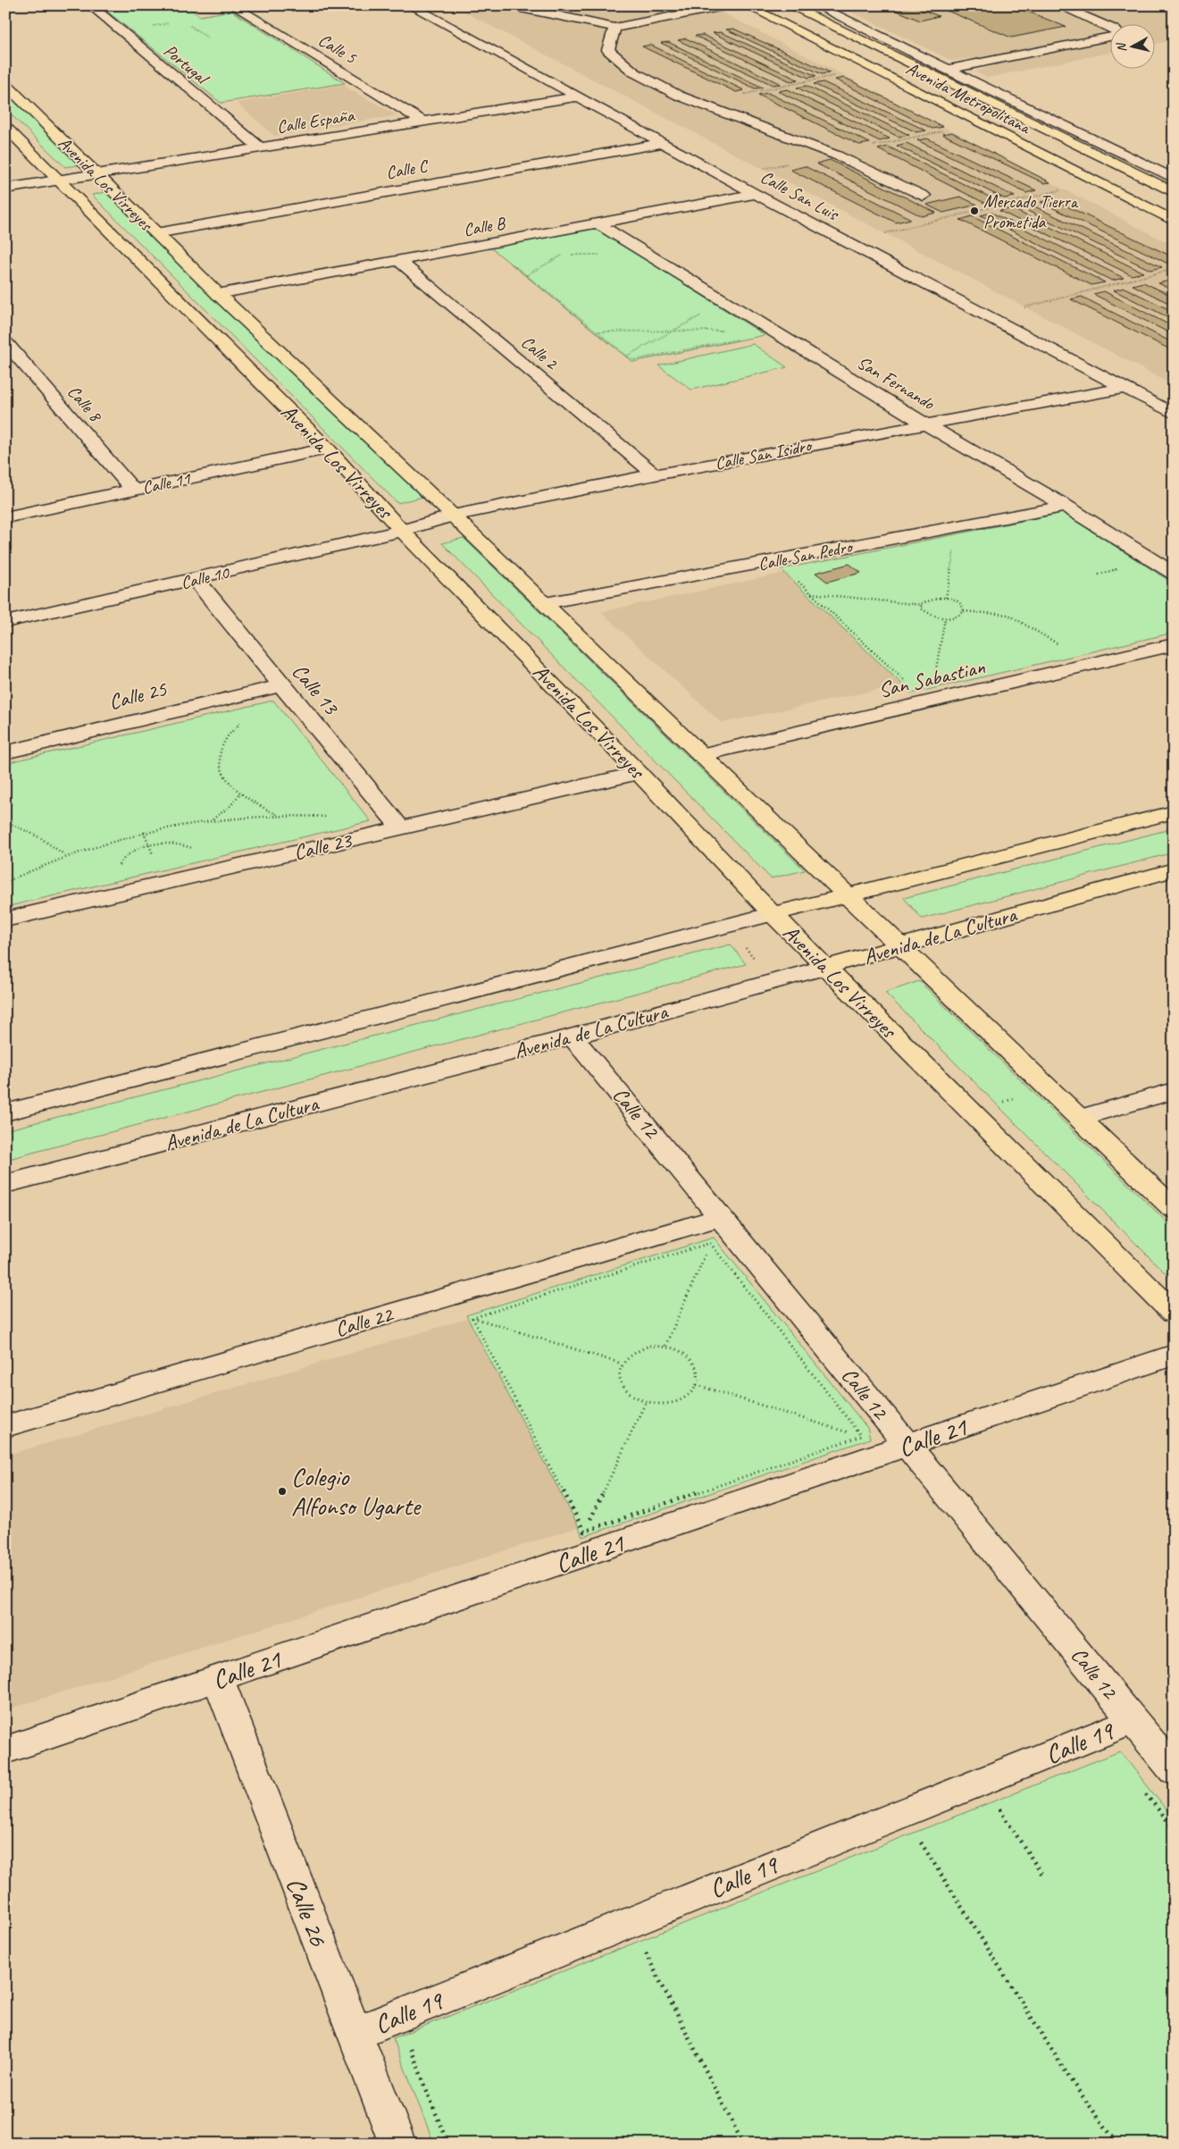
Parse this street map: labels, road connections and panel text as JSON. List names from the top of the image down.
{
  "streets": {
    "main road": ["Avenida Metropolitana", "Avenida Los Virreyes", "Avenida de La Cultura"],
    "street": [
      "Calle 5",
      "Portugal",
      "Calle España",
      "Calle C",
      "Calle San Luis",
      "Calle B",
      "Calle 2",
      "San Fernando",
      "Calle 8",
      "Calle San Isidro",
      "Calle 11",
      "Calle San Pedro",
      "Calle 10",
      "San Sabastian",
      "Calle 13",
      "Calle 25",
      "Calle 23",
      "Calle 12",
      "Calle 22",
      "Calle 21",
      "Calle 19",
      "Calle 26"
    ]
  },
  "crossings": [
    ["Calle 5", "Calle España"],
    ["Portugal", "Calle España"],
    ["Calle España", "Avenida Los Virreyes"],
    ["Calle España", "Calle San Luis"],
    ["Calle C", "Avenida Los Virreyes"],
    ["Calle C", "Calle San Luis"],
    ["Avenida Los Virreyes", "Calle B"],
    ["Avenida Los Virreyes", "Calle San Isidro"],
    ["Avenida Los Virreyes", "Calle 11"],
    ["Avenida Los Virreyes", "Calle San Pedro"],
    ["Avenida Los Virreyes", "Calle 10"],
    ["Avenida Los Virreyes", "San Sabastian"],
    ["Avenida Los Virreyes", "Calle 23"],
    ["Avenida Los Virreyes", "Avenida de La Cultura"],
    ["Calle San Luis", "Calle B"],
    ["Calle San Luis", "Calle San Isidro"],
    ["Calle B", "Calle 2"],
    ["Calle B", "San Fernando"],
    ["Calle 2", "Calle San Isidro"],
    ["San Fernando", "Calle San Isidro"],
    ["San Fernando", "Calle San Pedro"],
    ["Calle 8", "Calle 11"],
    ["Calle San Isidro", "Calle 10"],
    ["Calle 10", "Calle 13"],
    ["Calle 13", "Calle 25"],
    ["Calle 13", "Calle 23"],
    ["Avenida de La Cultura", "Calle 12"],
    ["Calle 12", "Calle 22"],
    ["Calle 12", "Calle 21"],
    ["Calle 12", "Calle 19"],
    ["Calle 21", "Calle 26"],
    ["Calle 19", "Calle 26"]
  ],
  "places": ["Mercado Tierra Prometida", "Colegio Alfonso Ugarte"],
  "north": "left"
}
